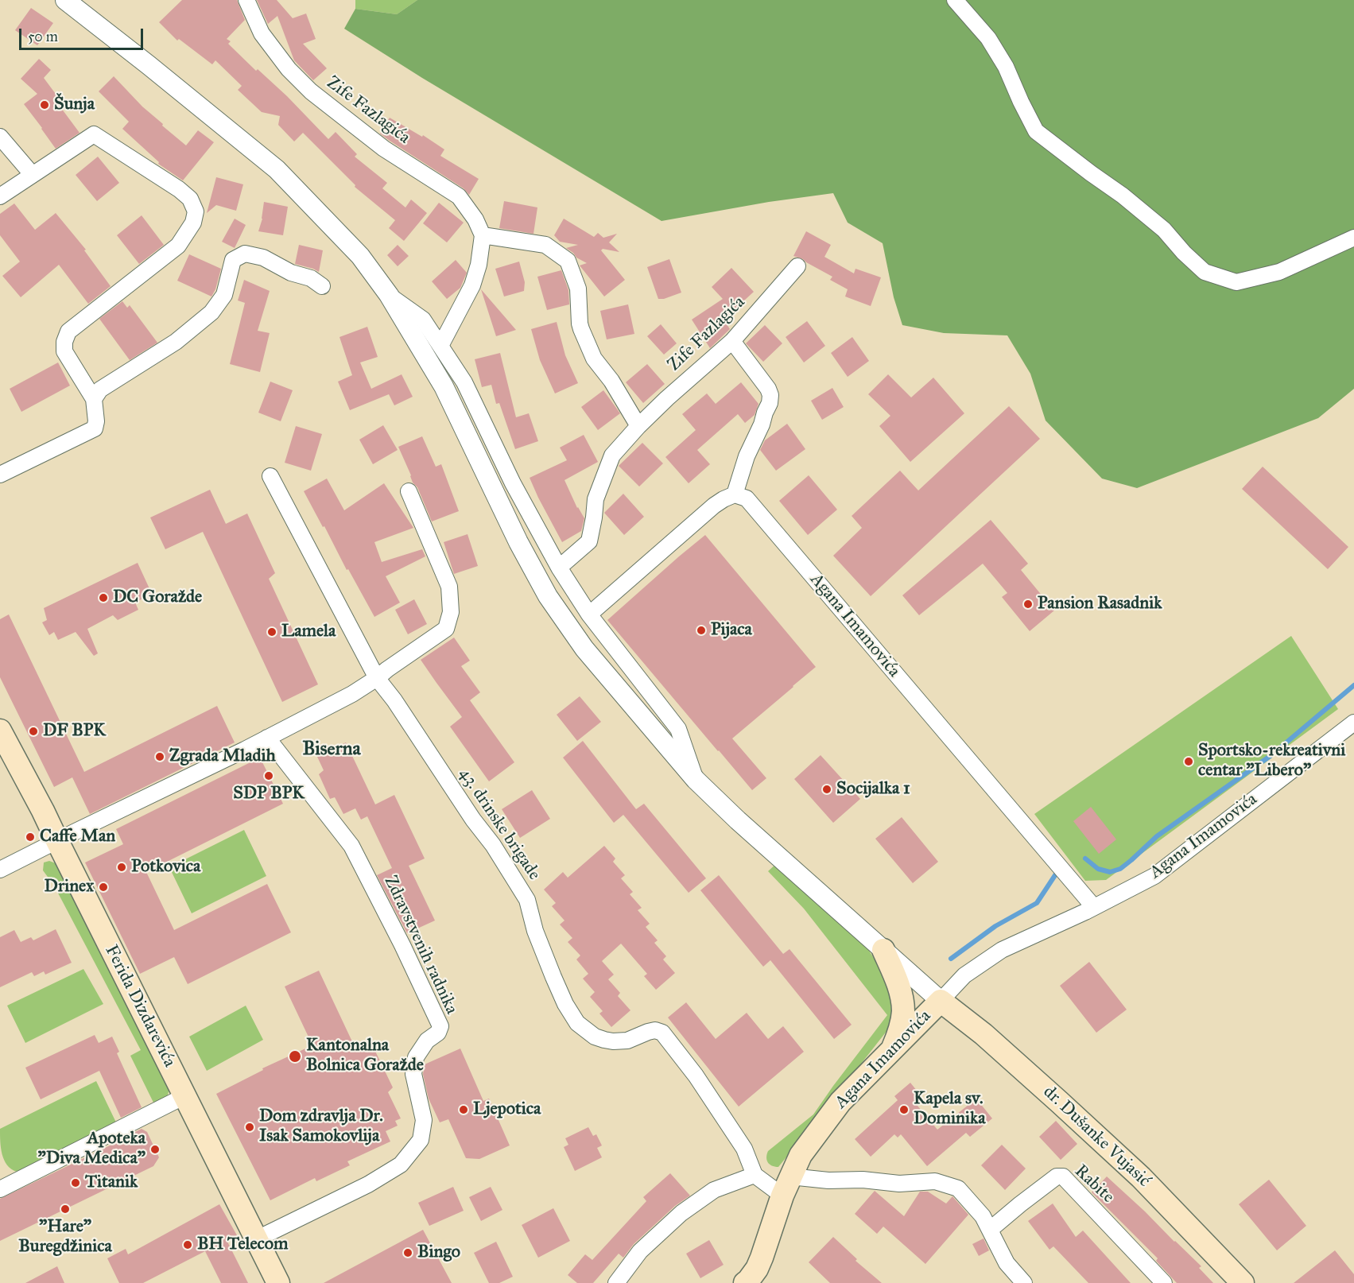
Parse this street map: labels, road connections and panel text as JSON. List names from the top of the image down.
{
  "streets": {
    "main road": ["Agana Imamovića", "Ferida Dizdarevića", "dr. Dušanke Vujasić"],
    "street": [
      "Zife Fazlagića",
      "43. drinske brigade",
      "Zdravstvenih radnika",
      "Rabite"
    ]
  },
  "crossings": [
    ["Agana Imamovića", "dr. Dušanke Vujasić"],
    ["Zdravstvenih radnika", "Ferida Dizdarevića"]
  ],
  "districts": ["Biserna"],
  "places": [
    "Šunja",
    "DC Goražde",
    "Pansion Rasadnik",
    "Pijaca",
    "Lamela",
    "DF BPK",
    "Zgrada Mladih",
    "Sportsko-rekreativni centar \"Libero\"",
    "SDP BPK",
    "Socijalka 1",
    "Caffe Man",
    "Potkovica",
    "Drinex",
    "Kantonalna Bolnica Goražde",
    "Ljepotica",
    "Kapela sv. Dominika",
    "Dom zdravlja Dr. Isak Samokovlija",
    "Apoteka \"Diva Medica\"",
    "Titanik",
    "\"Hare\" Buregdžinica",
    "BH Telecom",
    "Bingo"
  ],
  "scale_bar": "50 m"
}
